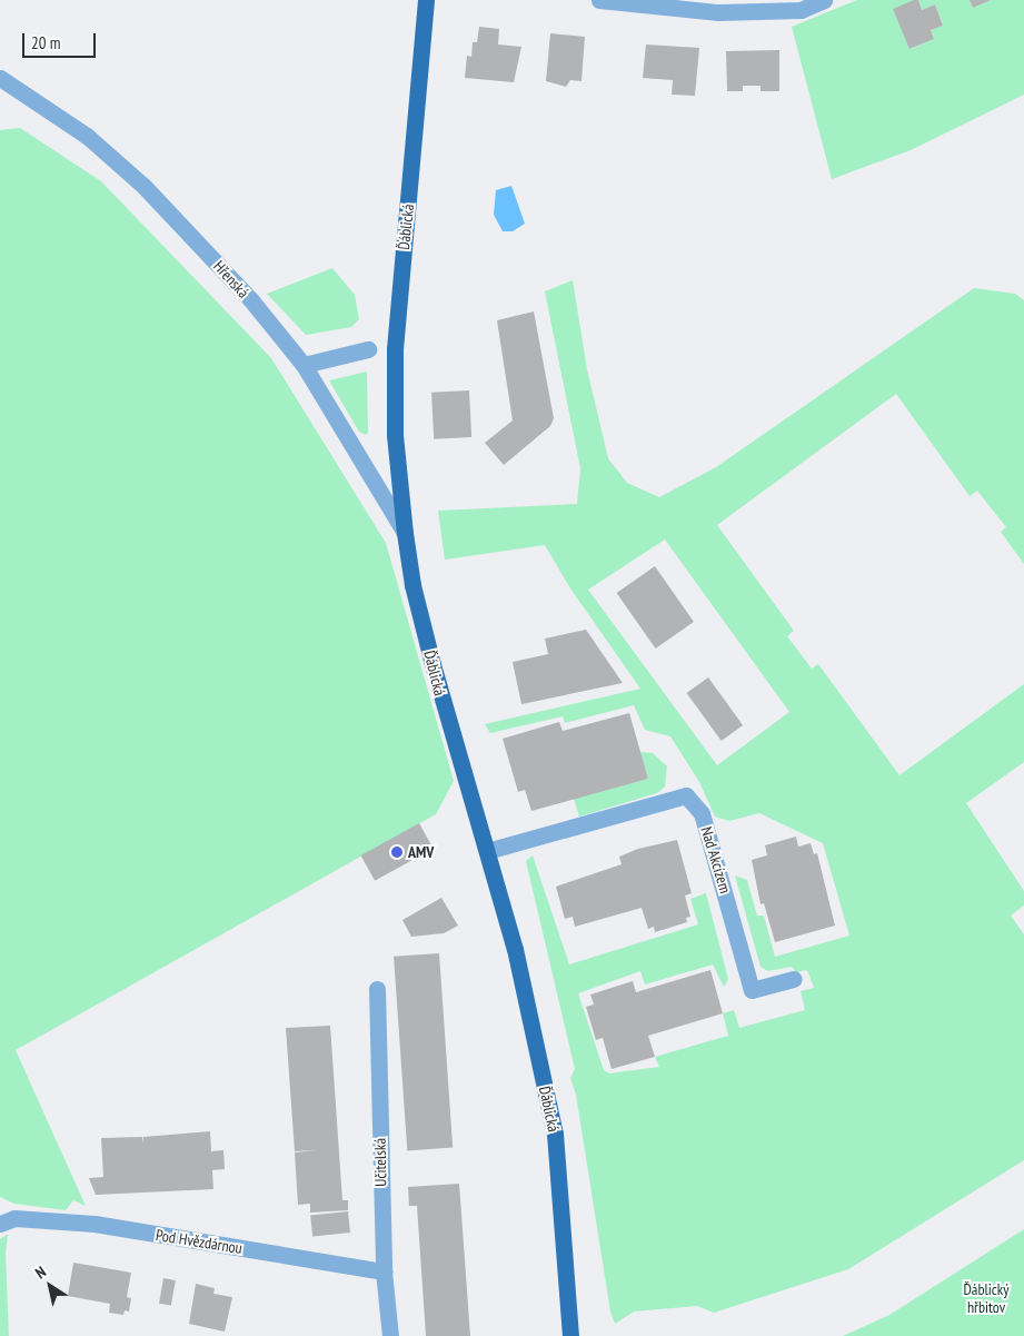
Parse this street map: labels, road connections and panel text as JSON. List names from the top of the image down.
{
  "streets": {
    "main road": ["Ďáblická"],
    "street": [
      "Hřenská",
      "Nad Akcízem",
      "Učitelská",
      "Pod Hvězdárnou"
    ]
  },
  "crossings": [
    ["Ďáblická", "Hřenská"],
    ["Ďáblická", "Nad Akcízem"],
    ["Učitelská", "Pod Hvězdárnou"]
  ],
  "parks": ["Ďáblický hřbitov"],
  "places": ["AMV"],
  "scale_bar": "20 m",
  "north": "top left"
}
